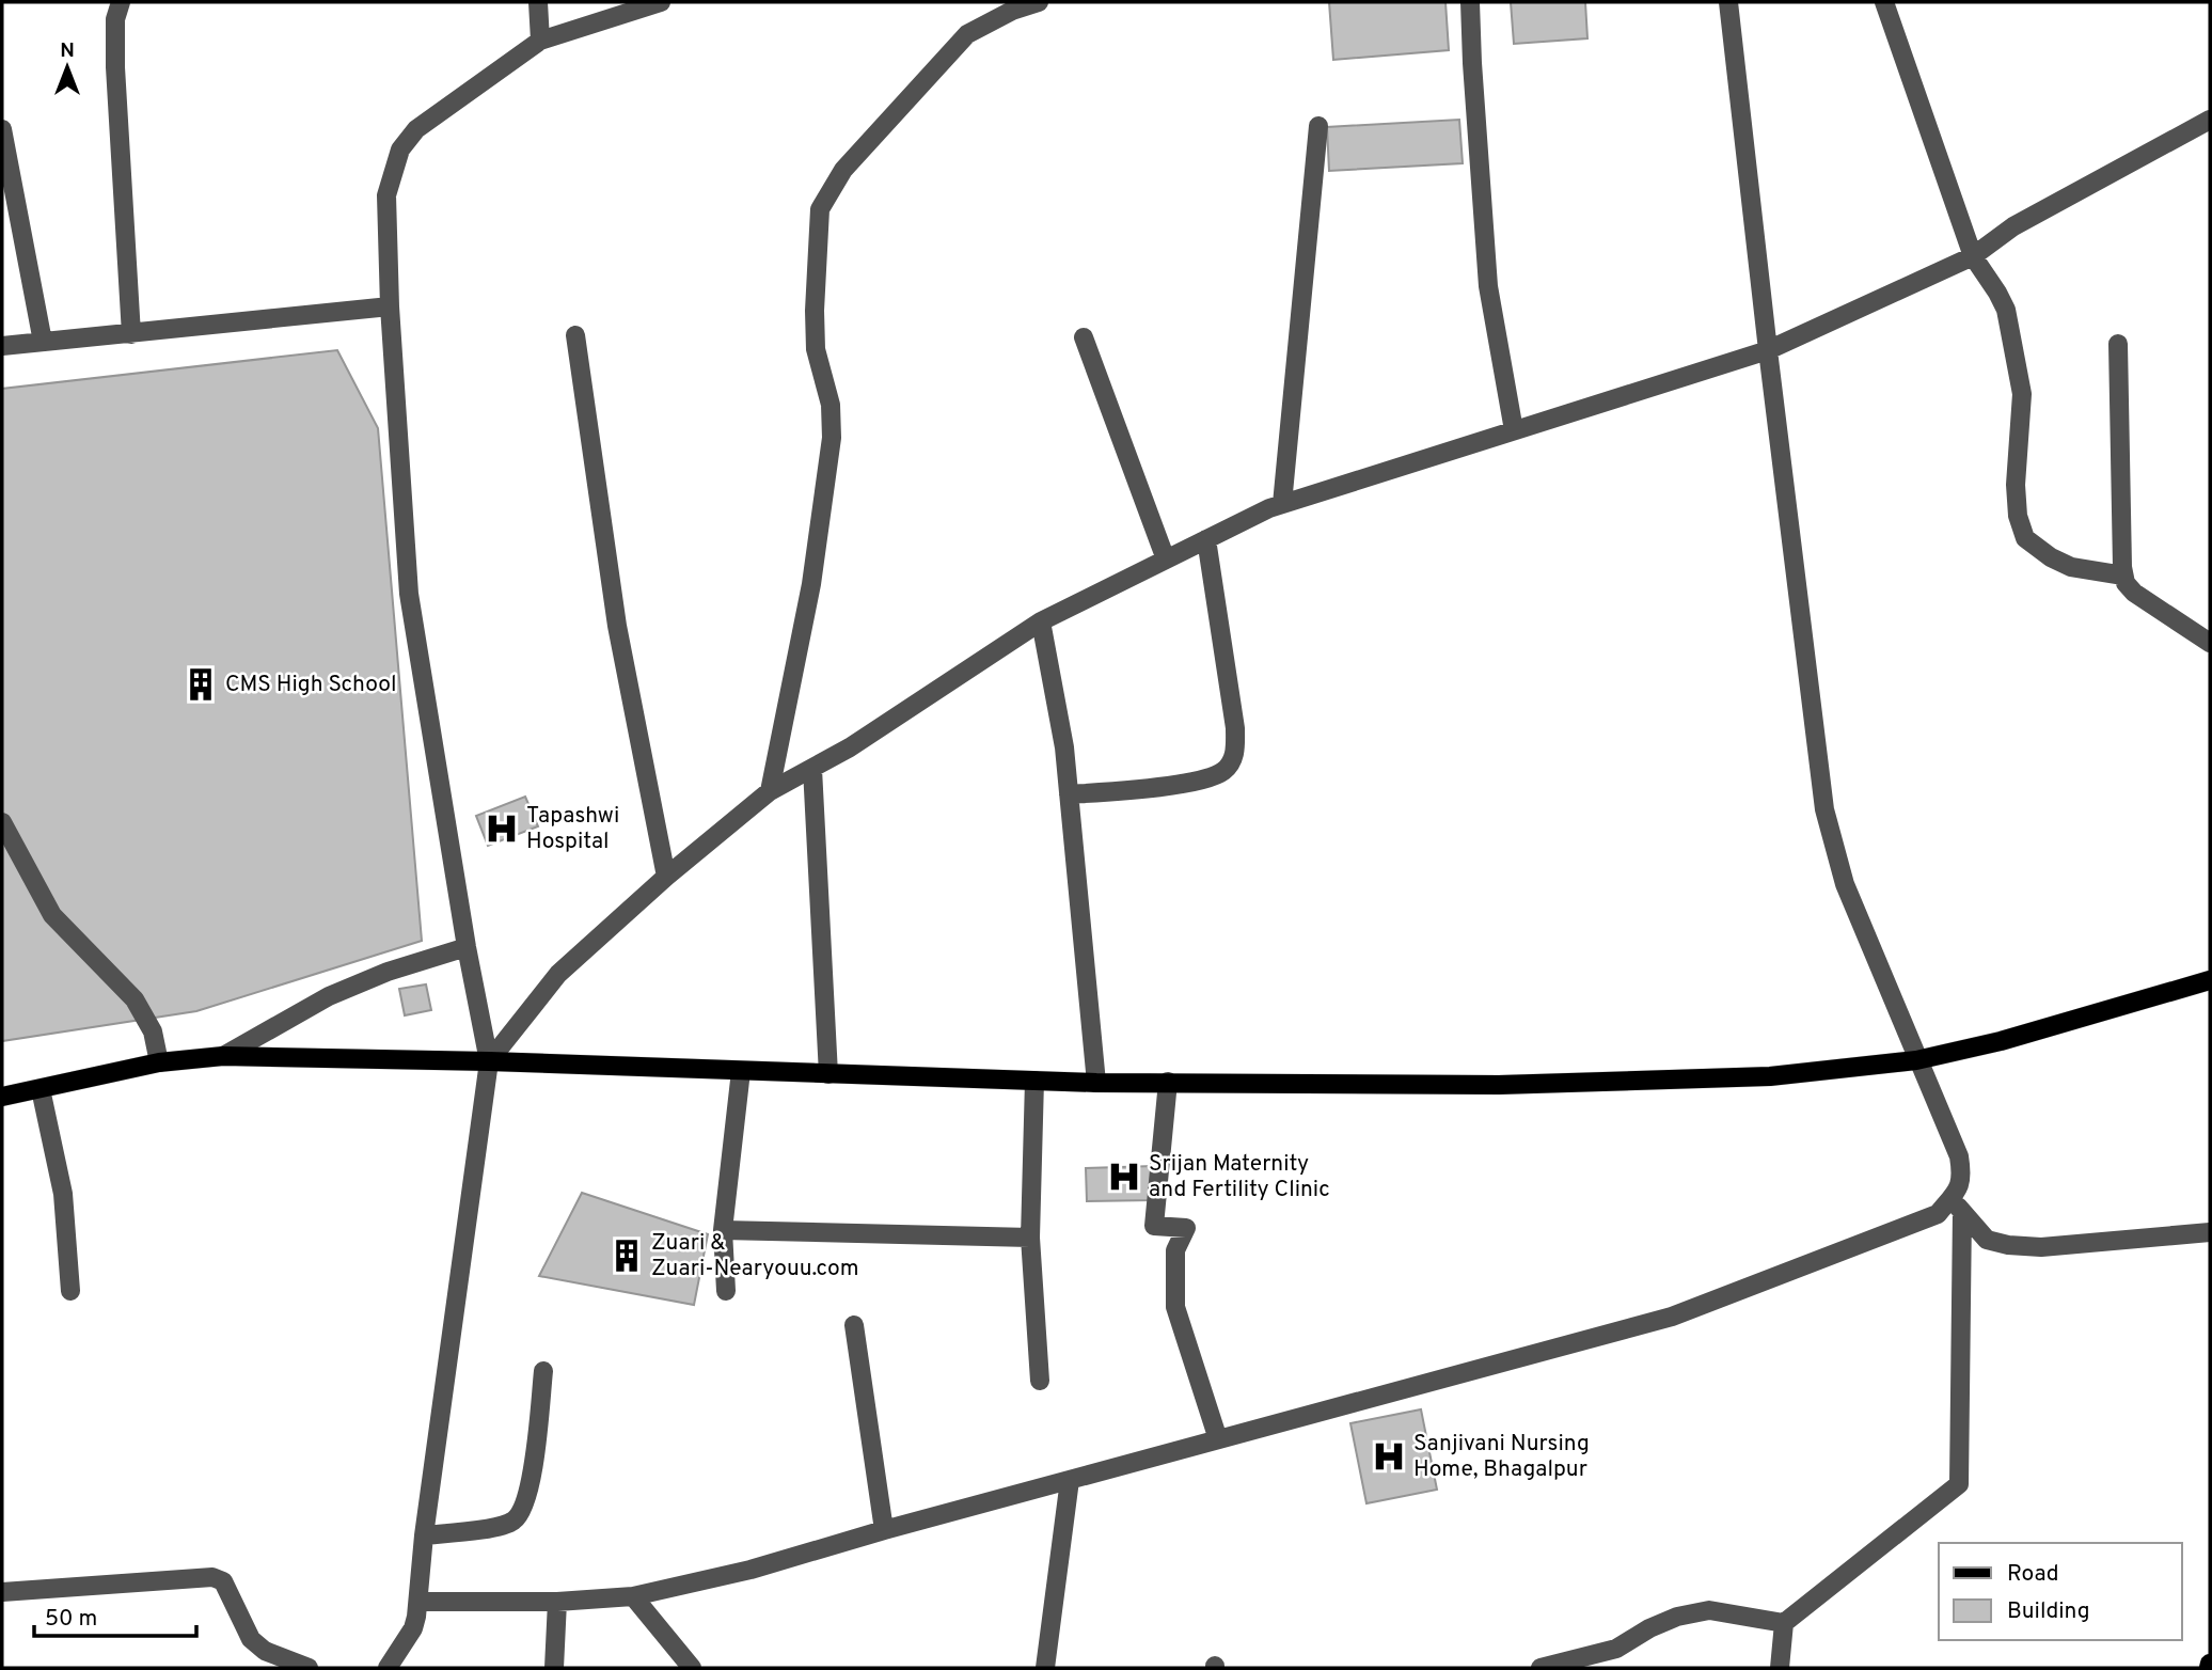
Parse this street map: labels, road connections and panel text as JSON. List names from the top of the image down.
{
  "places": {
    "building": ["CMS High School", "Zuari & Zuari-Nearyouu.com"],
    "hospital": ["Tapashwi Hospital", "Srijan Maternity and Fertility Clinic", "Sanjivani Nursing Home, Bhagalpur"]
  },
  "legend": ["Road", "Building"],
  "scale_bar": "50 m",
  "north": "top"
}
